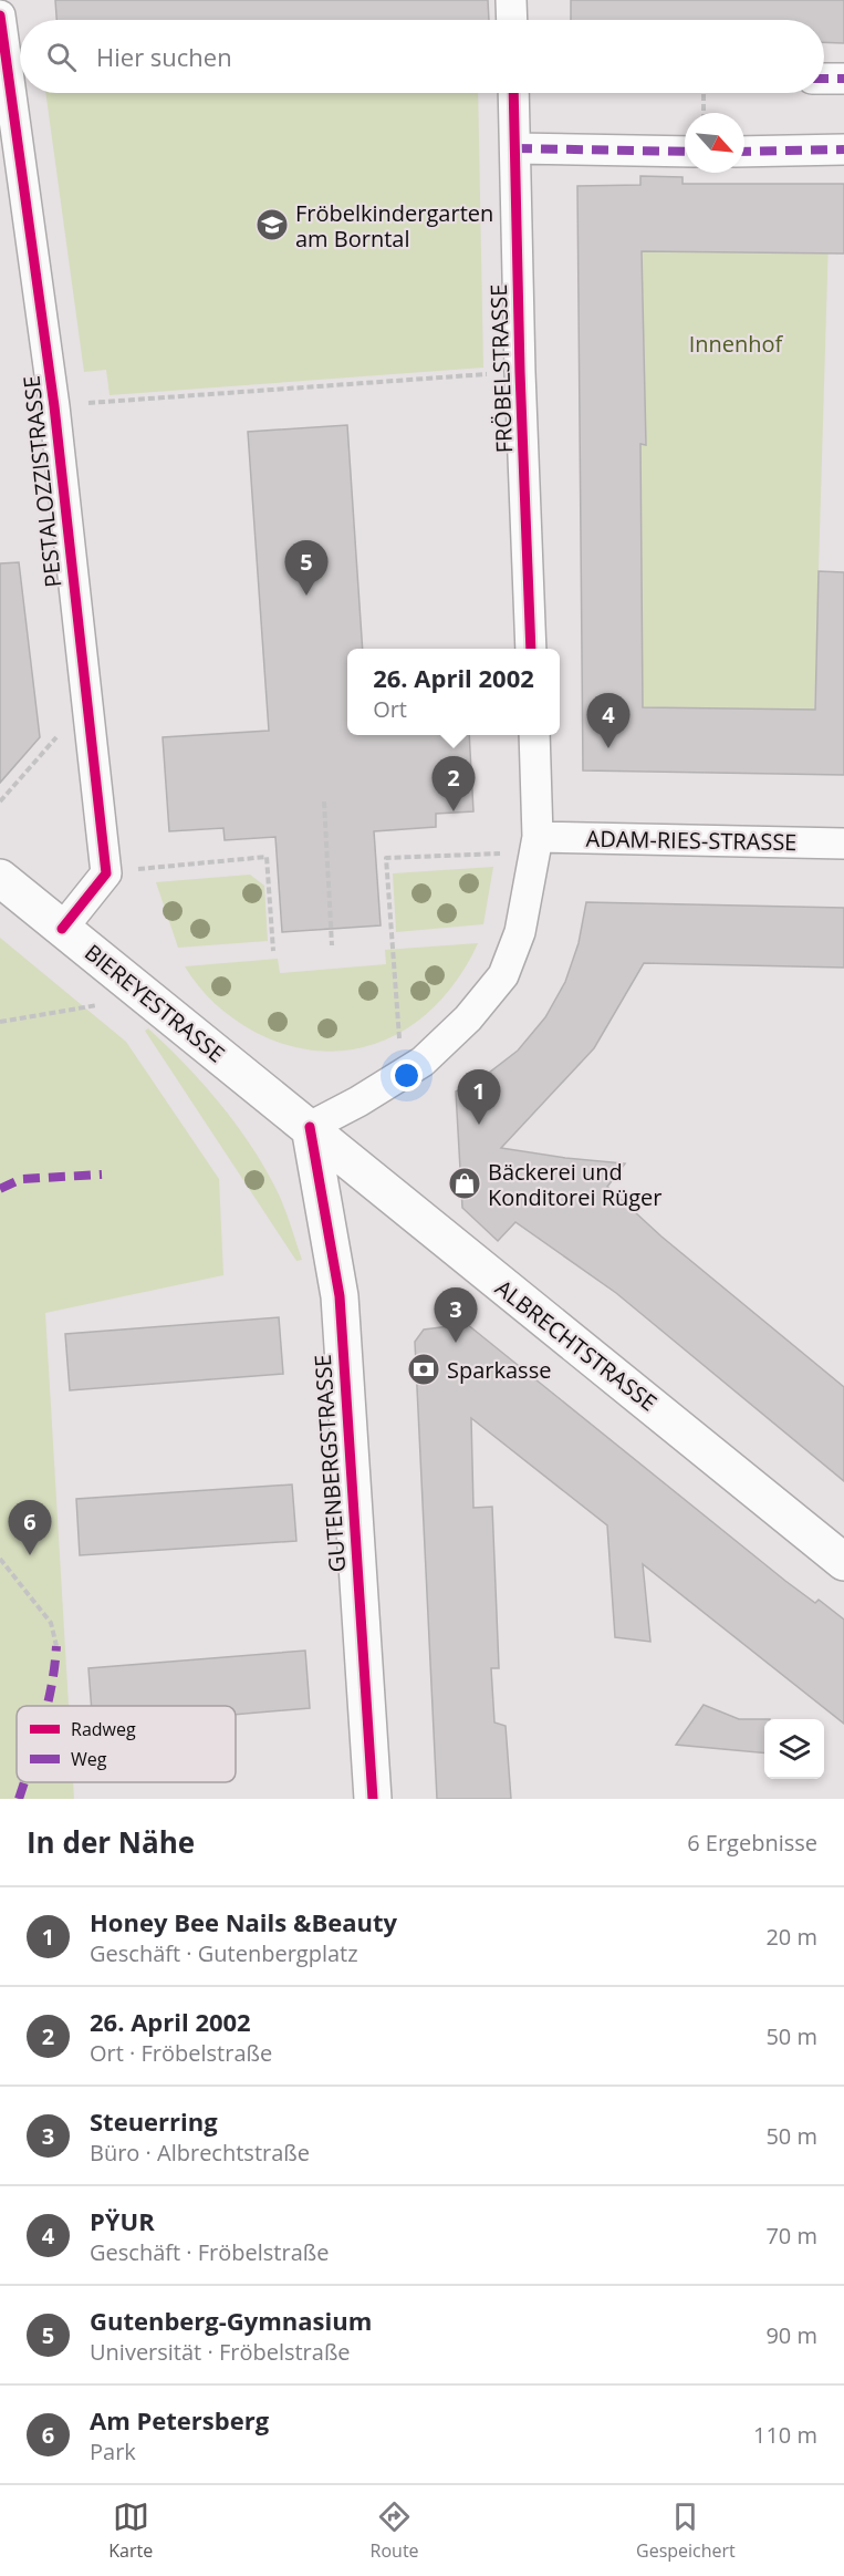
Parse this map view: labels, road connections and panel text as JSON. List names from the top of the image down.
{
  "streets": {
    "main road": ["BIEREYESTRASSE", "ALBRECHTSTRASSE", "GUTENBERGSTRASSE"],
    "street": ["FRÖBELSTRASSE", "PESTALOZZISTRASSE", "ADAM-RIES-STRASSE"]
  },
  "crossings": [
    ["PESTALOZZISTRASSE", "BIEREYESTRASSE"],
    ["BIEREYESTRASSE", "ALBRECHTSTRASSE"],
    ["BIEREYESTRASSE", "GUTENBERGSTRASSE"],
    ["ALBRECHTSTRASSE", "GUTENBERGSTRASSE"]
  ],
  "parks": ["Innenhof"],
  "places": {
    "school or university": ["Fröbelkindergarten am Borntal"],
    "shop": ["Bäckerei und Konditorei Rüger"],
    "bank": ["Sparkasse"]
  },
  "legend": ["Radweg", "Weg"],
  "north": "bottom right",
  "page": {
    "search": "Hier suchen",
    "pins": [
      "5",
      "4",
      "2",
      "1",
      "3",
      "6"
    ],
    "popup": ["26. April 2002", "Ort"],
    "heading": ["In der Nähe", "6 Ergebnisse"],
    "list": [
      {
        "mark": "1",
        "name": "Honey Bee Nails &Beauty",
        "note": "Geschäft · Gutenbergplatz",
        "value": "20 m"
      },
      {
        "mark": "2",
        "name": "26. April 2002",
        "note": "Ort · Fröbelstraße",
        "value": "50 m"
      },
      {
        "mark": "3",
        "name": "Steuerring",
        "note": "Büro · Albrechtstraße",
        "value": "50 m"
      },
      {
        "mark": "4",
        "name": "PŸUR",
        "note": "Geschäft · Fröbelstraße",
        "value": "70 m"
      },
      {
        "mark": "5",
        "name": "Gutenberg-Gymnasium",
        "note": "Universität · Fröbelstraße",
        "value": "90 m"
      },
      {
        "mark": "6",
        "name": "Am Petersberg",
        "note": "Park",
        "value": "110 m"
      }
    ],
    "nav": ["Karte", "Route", "Gespeichert"]
  }
}
